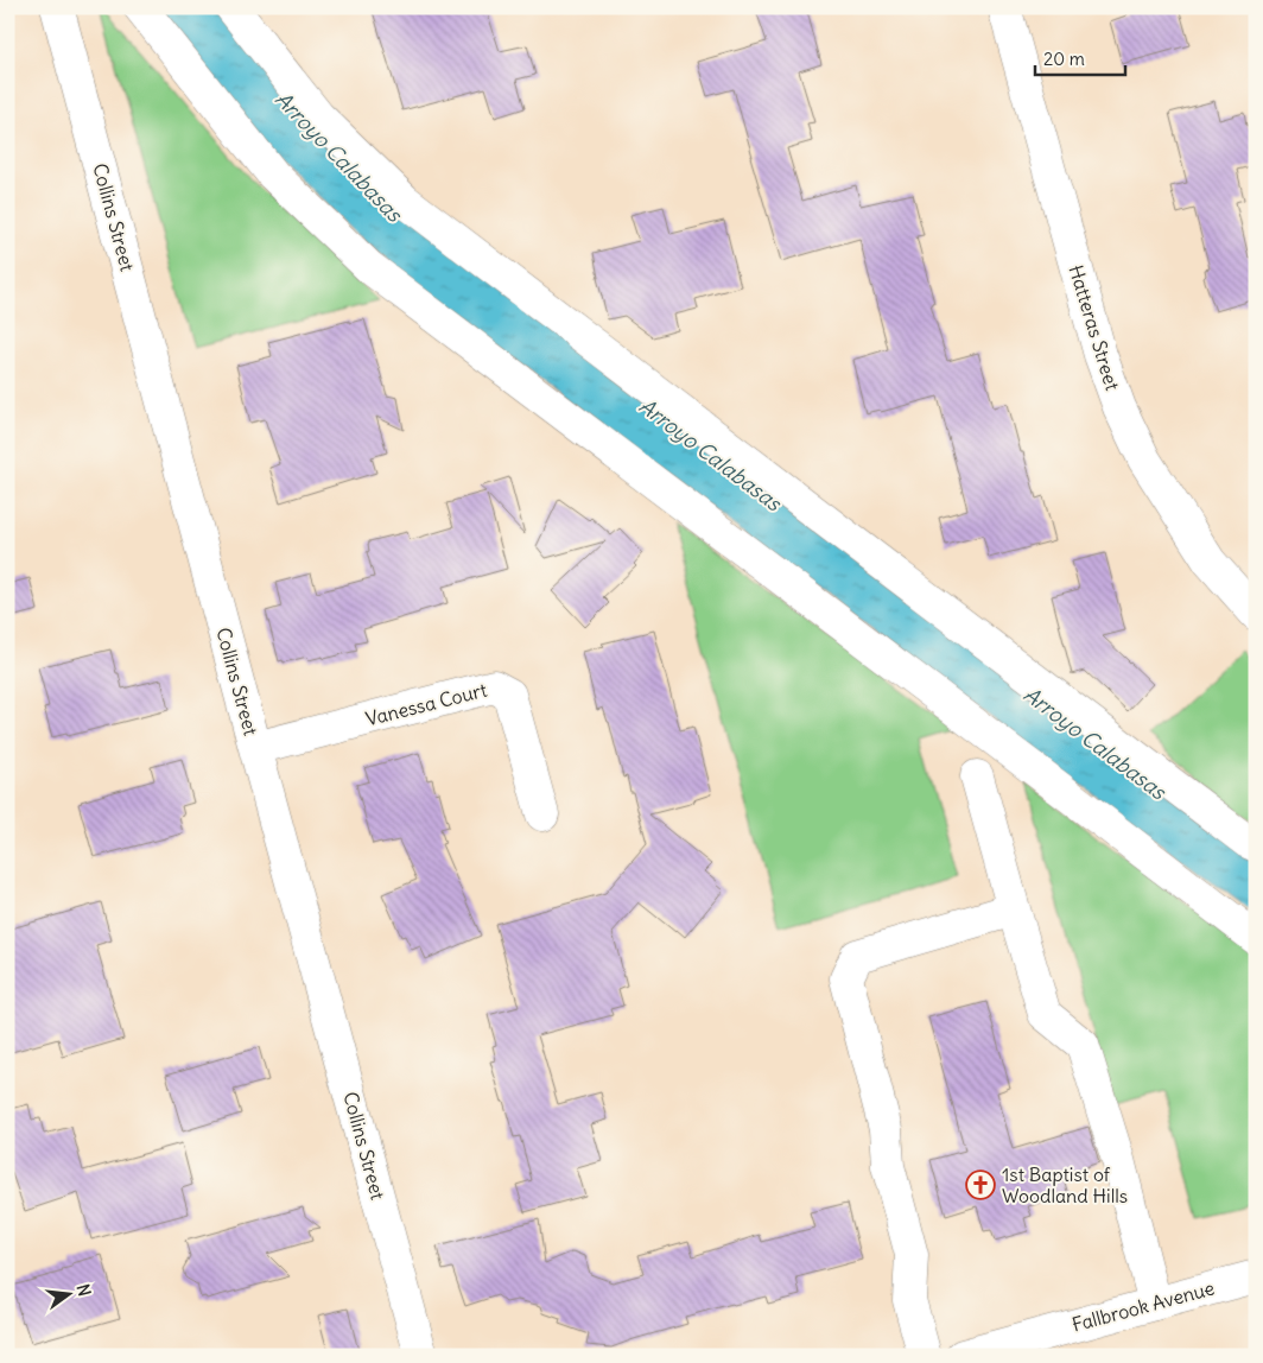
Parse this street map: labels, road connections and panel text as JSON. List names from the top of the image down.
{
  "streets": {
    "street": [
      "Collins Street",
      "Hatteras Street",
      "Vanessa Court",
      "Fallbrook Avenue"
    ]
  },
  "crossings": [
    ["Collins Street", "Vanessa Court"]
  ],
  "water": ["Arroyo Calabasas"],
  "places": {
    "church": ["1st Baptist of Woodland Hills"]
  },
  "scale_bar": "20 m",
  "north": "right"
}
